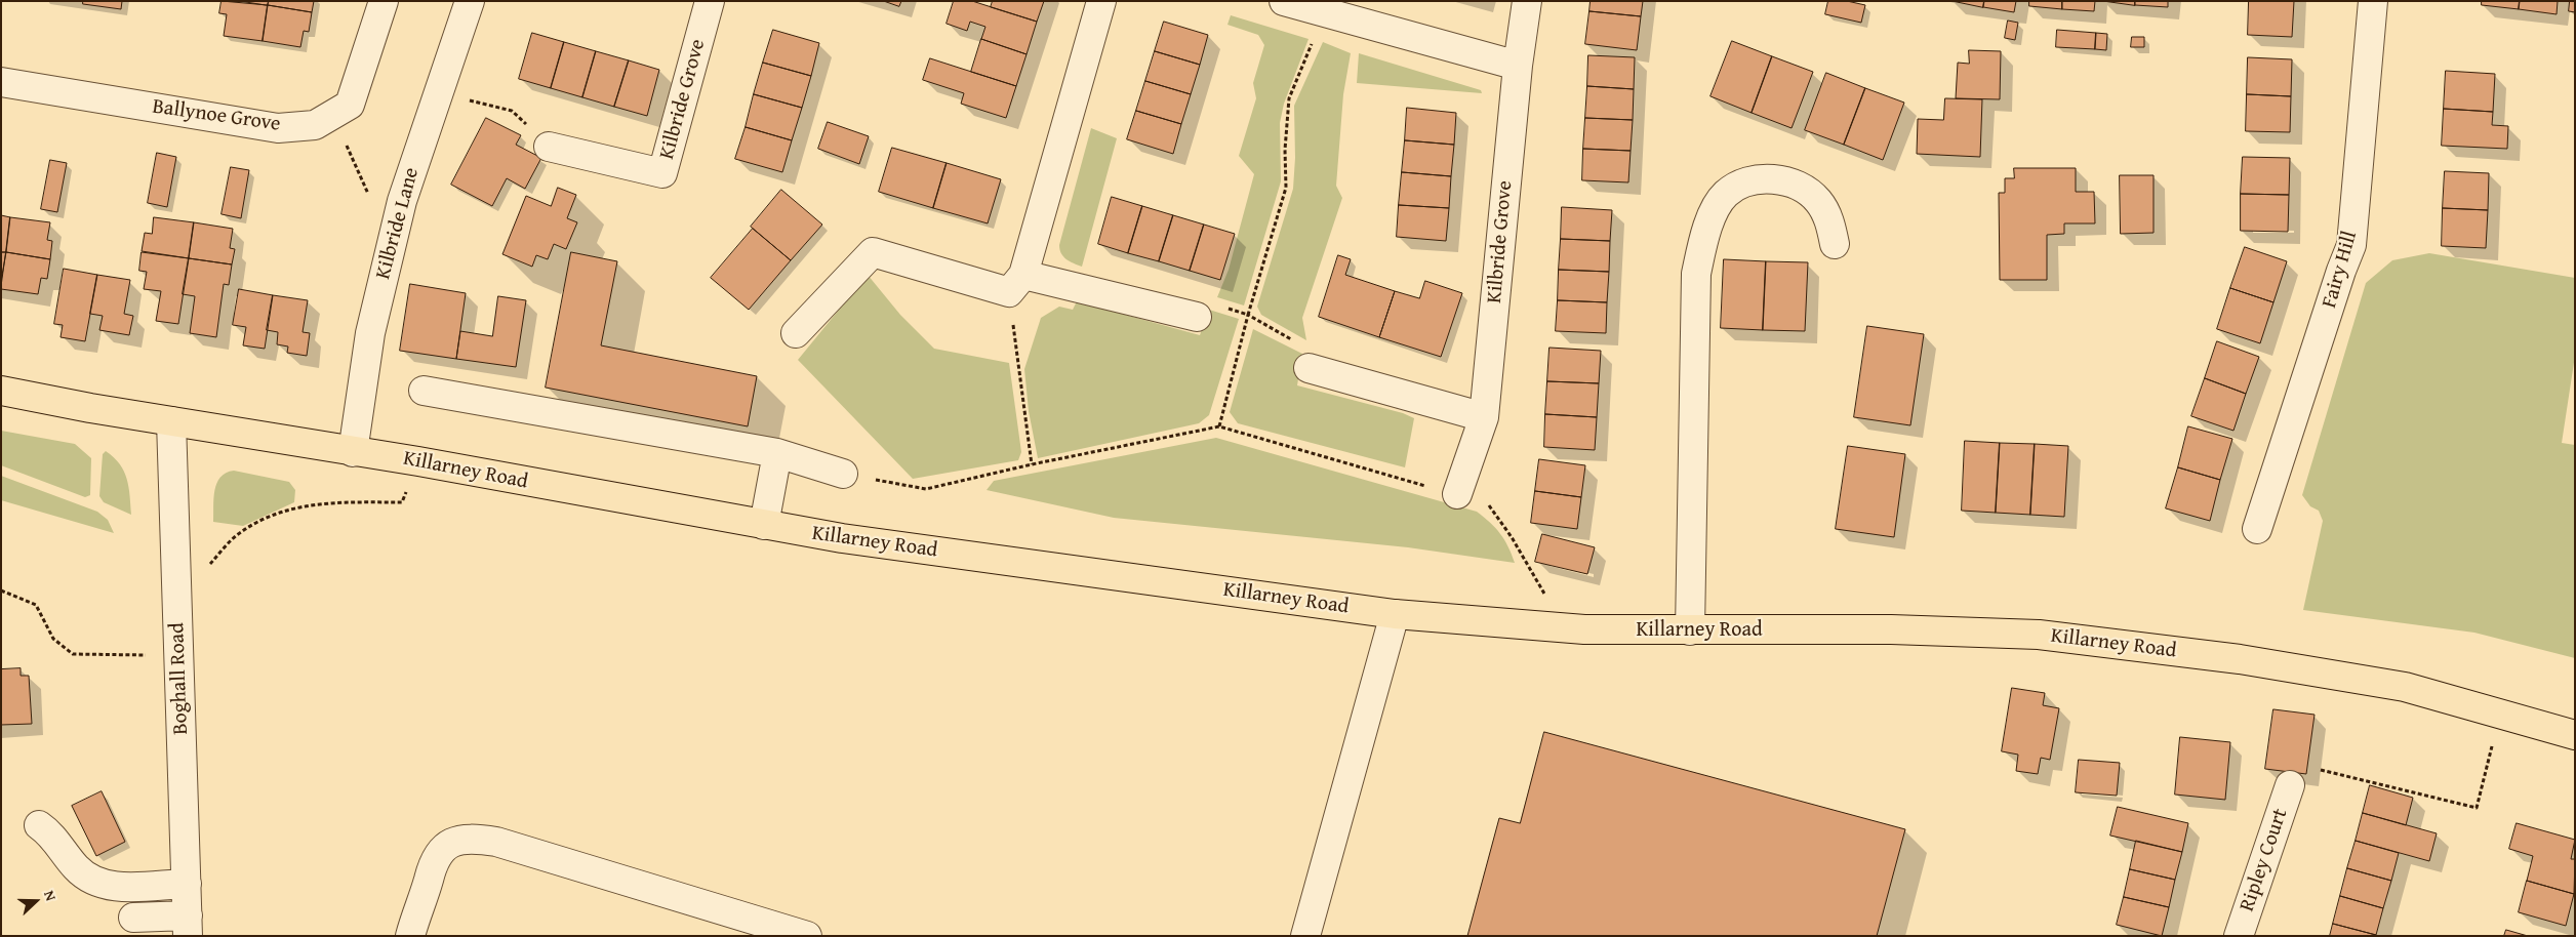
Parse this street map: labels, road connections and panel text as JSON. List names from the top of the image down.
{
  "streets": {
    "main road": ["Killarney Road"],
    "street": [
      "Kilbride Grove",
      "Ballynoe Grove",
      "Kilbride Lane",
      "Fairy Hill",
      "Boghall Road",
      "Ripley Court"
    ]
  },
  "crossings": [
    ["Kilbride Lane", "Killarney Road"],
    ["Killarney Road", "Boghall Road"]
  ],
  "north": "right"
}
